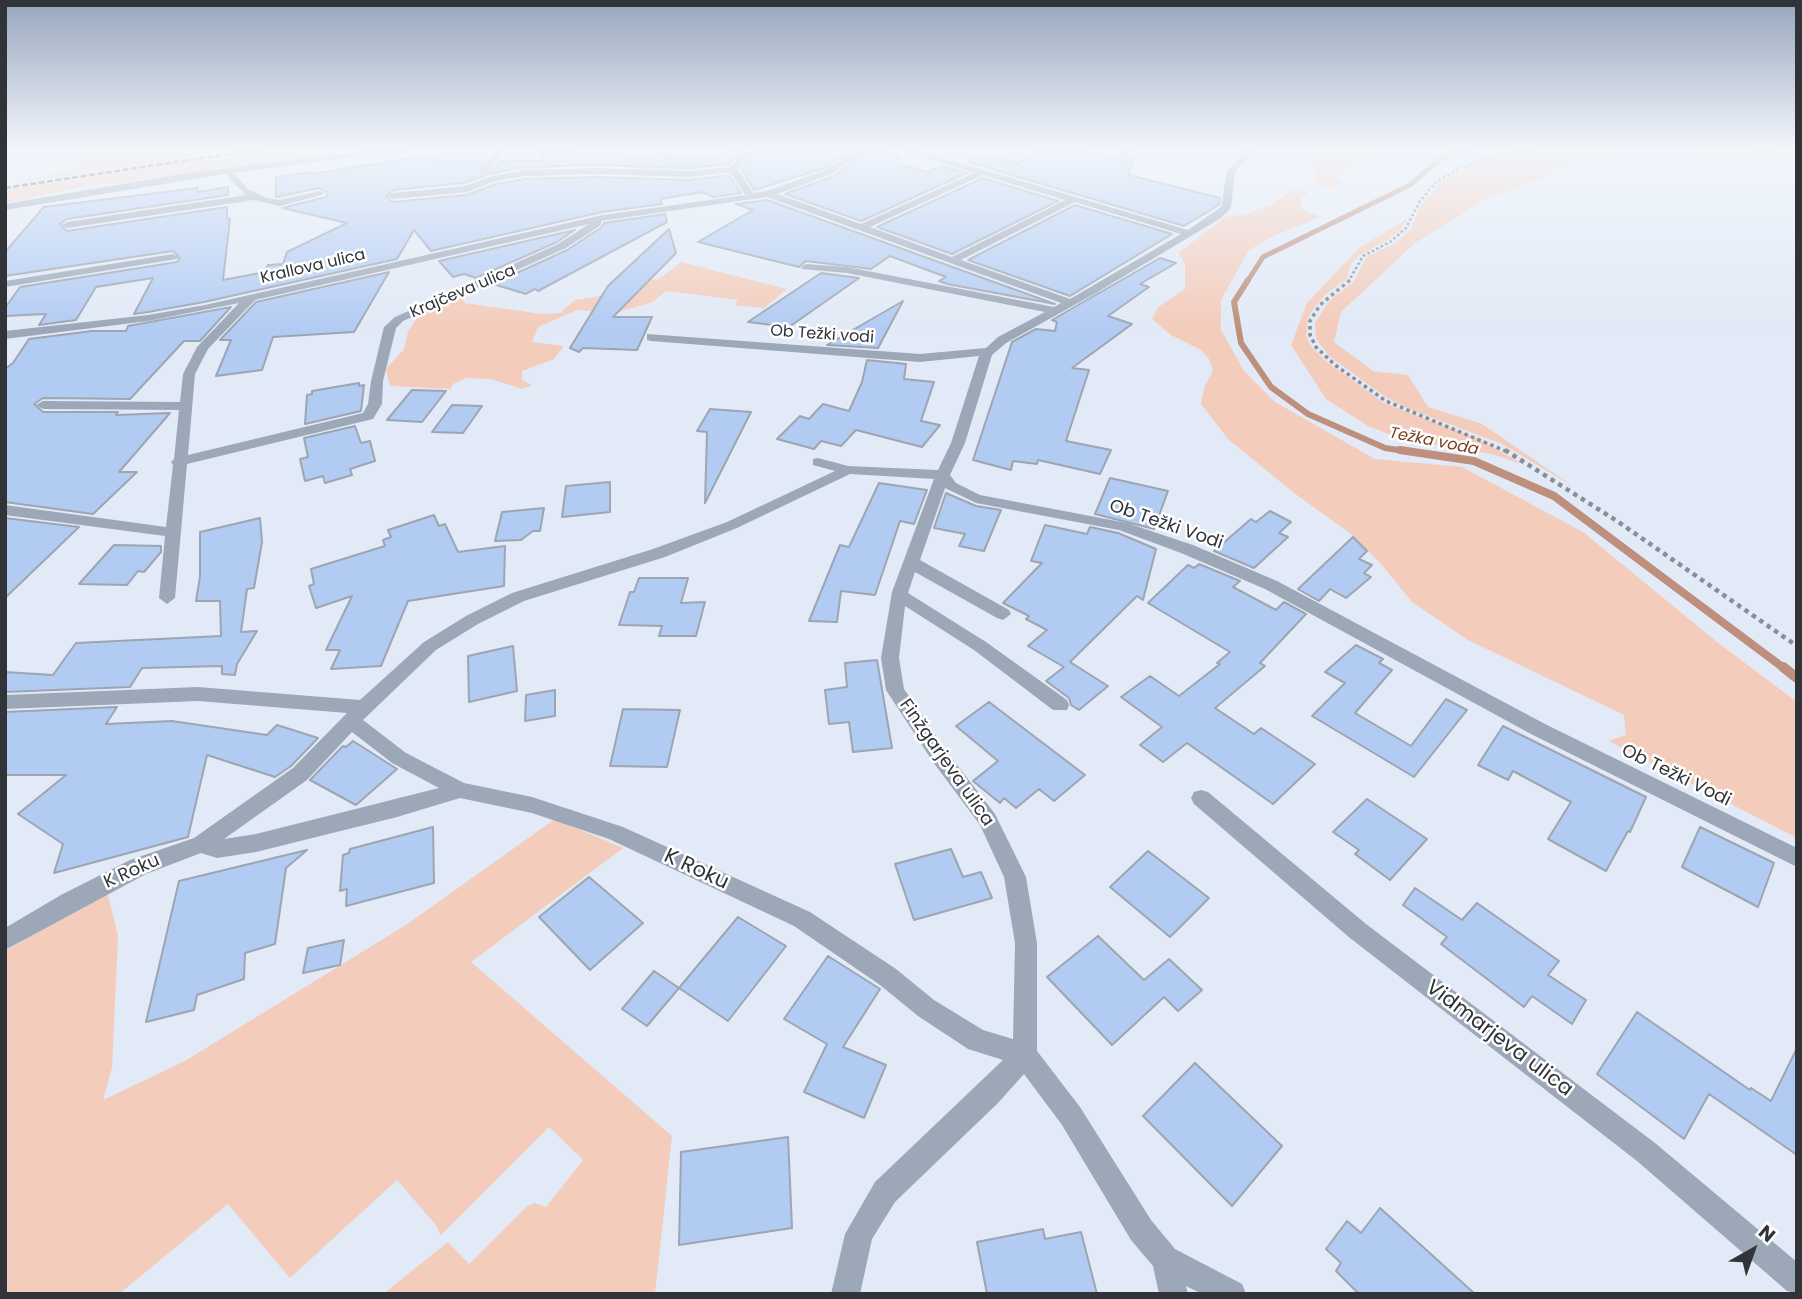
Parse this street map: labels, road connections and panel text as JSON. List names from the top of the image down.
{
  "streets": {
    "street": [
      "Krallova ulica",
      "Krajčeva ulica",
      "Ob Težki vodi",
      "Ob Težki Vodi",
      "Finžgarjeva ulica",
      "K Roku",
      "Vidmarjeva ulica"
    ]
  },
  "crossings": [
    ["Krallova ulica", "Krajčeva ulica"],
    ["Ob Težki Vodi", "Finžgarjeva ulica"],
    ["Finžgarjeva ulica", "K Roku"]
  ],
  "water": ["Težka voda"],
  "north": "top right"
}
